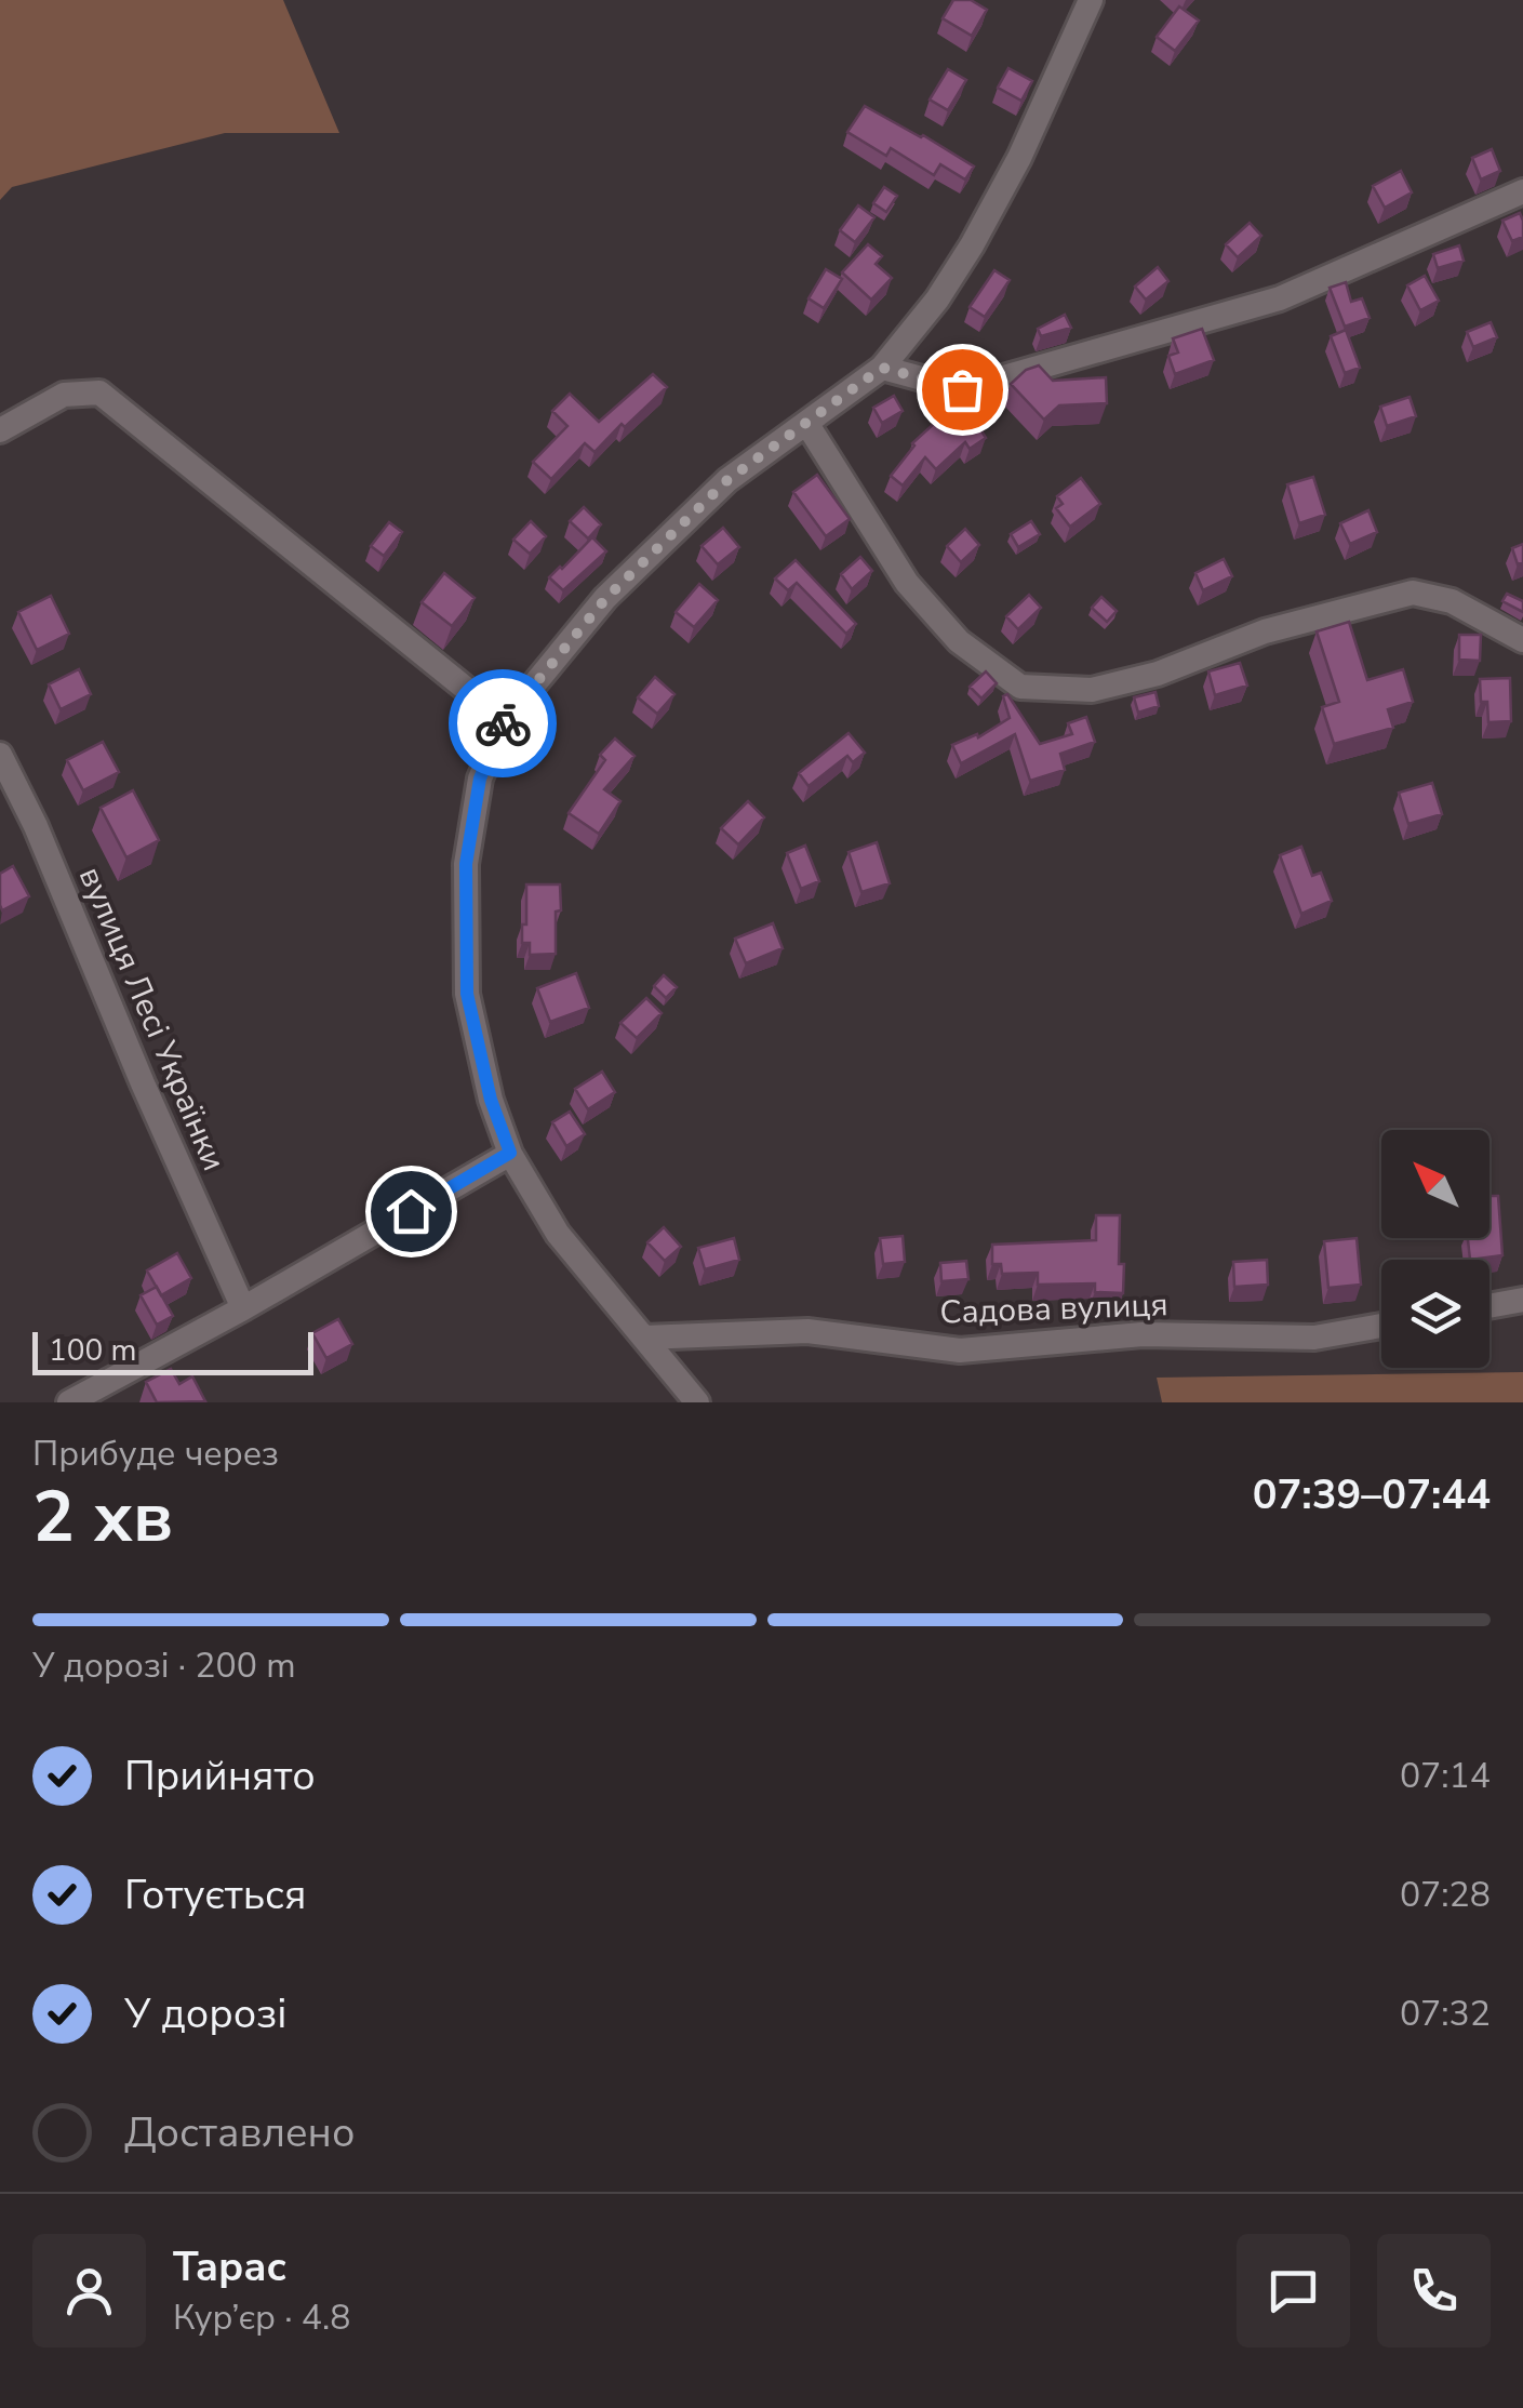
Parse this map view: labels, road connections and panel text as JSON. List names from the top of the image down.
{
  "streets": {
    "street": ["вулиця Лесі Українки", "Садова вулиця"]
  },
  "scale_bar": "100 m",
  "north": "top left",
  "page": {
    "scale": "100 m",
    "heading": ["2 хв", "Прибуде через", "07:39–07:44"],
    "panel": ["Тарас", "Кур’єр · 4.8"],
    "bar": "У дорозі · 200 m",
    "list": [
      ["Прийнято", "07:14"],
      ["Готується", "07:28"],
      ["У дорозі", "07:32"],
      "Доставлено"
    ]
  }
}
